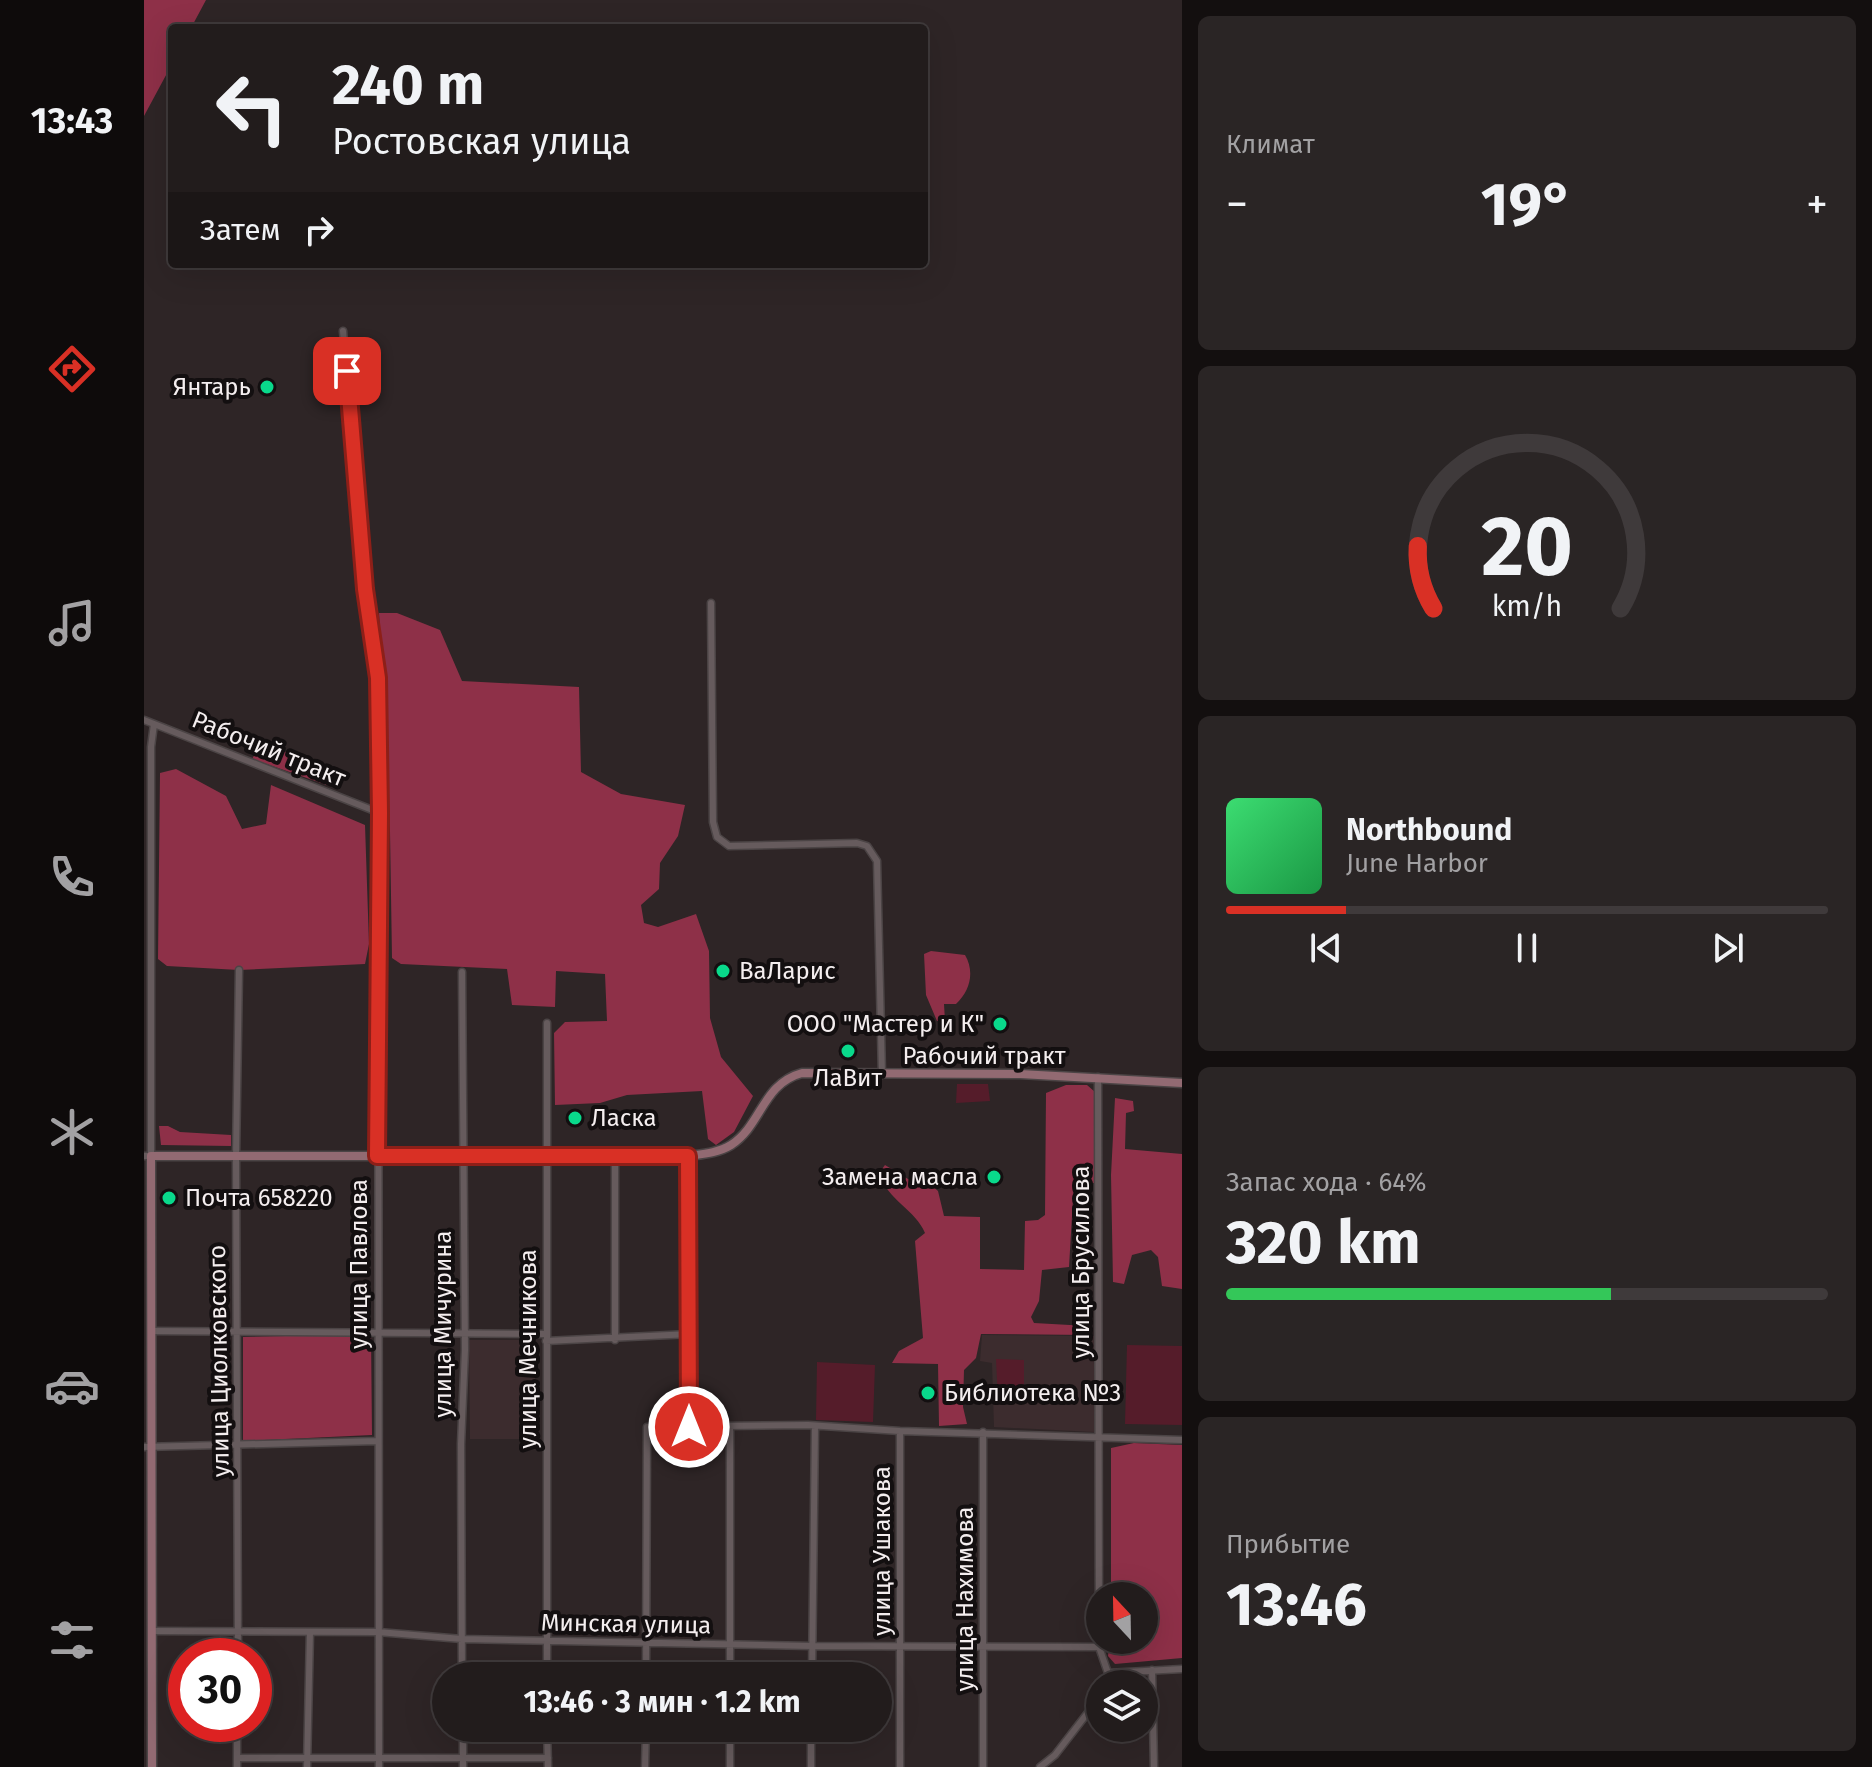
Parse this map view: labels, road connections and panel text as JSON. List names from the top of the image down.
{
  "streets": {
    "street": [
      "Рабочий тракт",
      "улица Брусилова",
      "улица Павлова",
      "улица Мичурина",
      "улица Мечникова",
      "улица Циолковского",
      "улица Ушакова",
      "улица Нахимова",
      "Минская улица"
    ]
  },
  "crossings": [
    ["Рабочий тракт", "улица Брусилова"],
    ["Рабочий тракт", "улица Павлова"],
    ["улица Павлова", "Минская улица"],
    ["улица Мичурина", "Минская улица"],
    ["улица Мечникова", "Минская улица"],
    ["улица Циолковского", "Минская улица"],
    ["улица Ушакова", "Минская улица"],
    ["улица Нахимова", "Минская улица"]
  ],
  "places": [
    "Янтарь",
    "ВаЛарис",
    "ООО \"Мастер и К\"",
    "ЛаВит",
    "Ласка",
    "Замена масла",
    "Почта 658220",
    "Библиотека №3"
  ],
  "north": "top",
  "page": {
    "tabs": "13:43",
    "tile": [
      "Климат",
      ["Запас хода · 64%", "320 km"],
      ["Прибытие", "13:46"]
    ],
    "turn": ["240 m", "Ростовская улица"],
    "heat": ["−", "19°", "+"],
    "then": "Затем",
    "song": ["Northbound", "June Harbor"],
    "limit": "30",
    "trip": "13:46 · 3 мин · 1.2 km",
    "gauge": ["20", "km/h"]
  }
}
